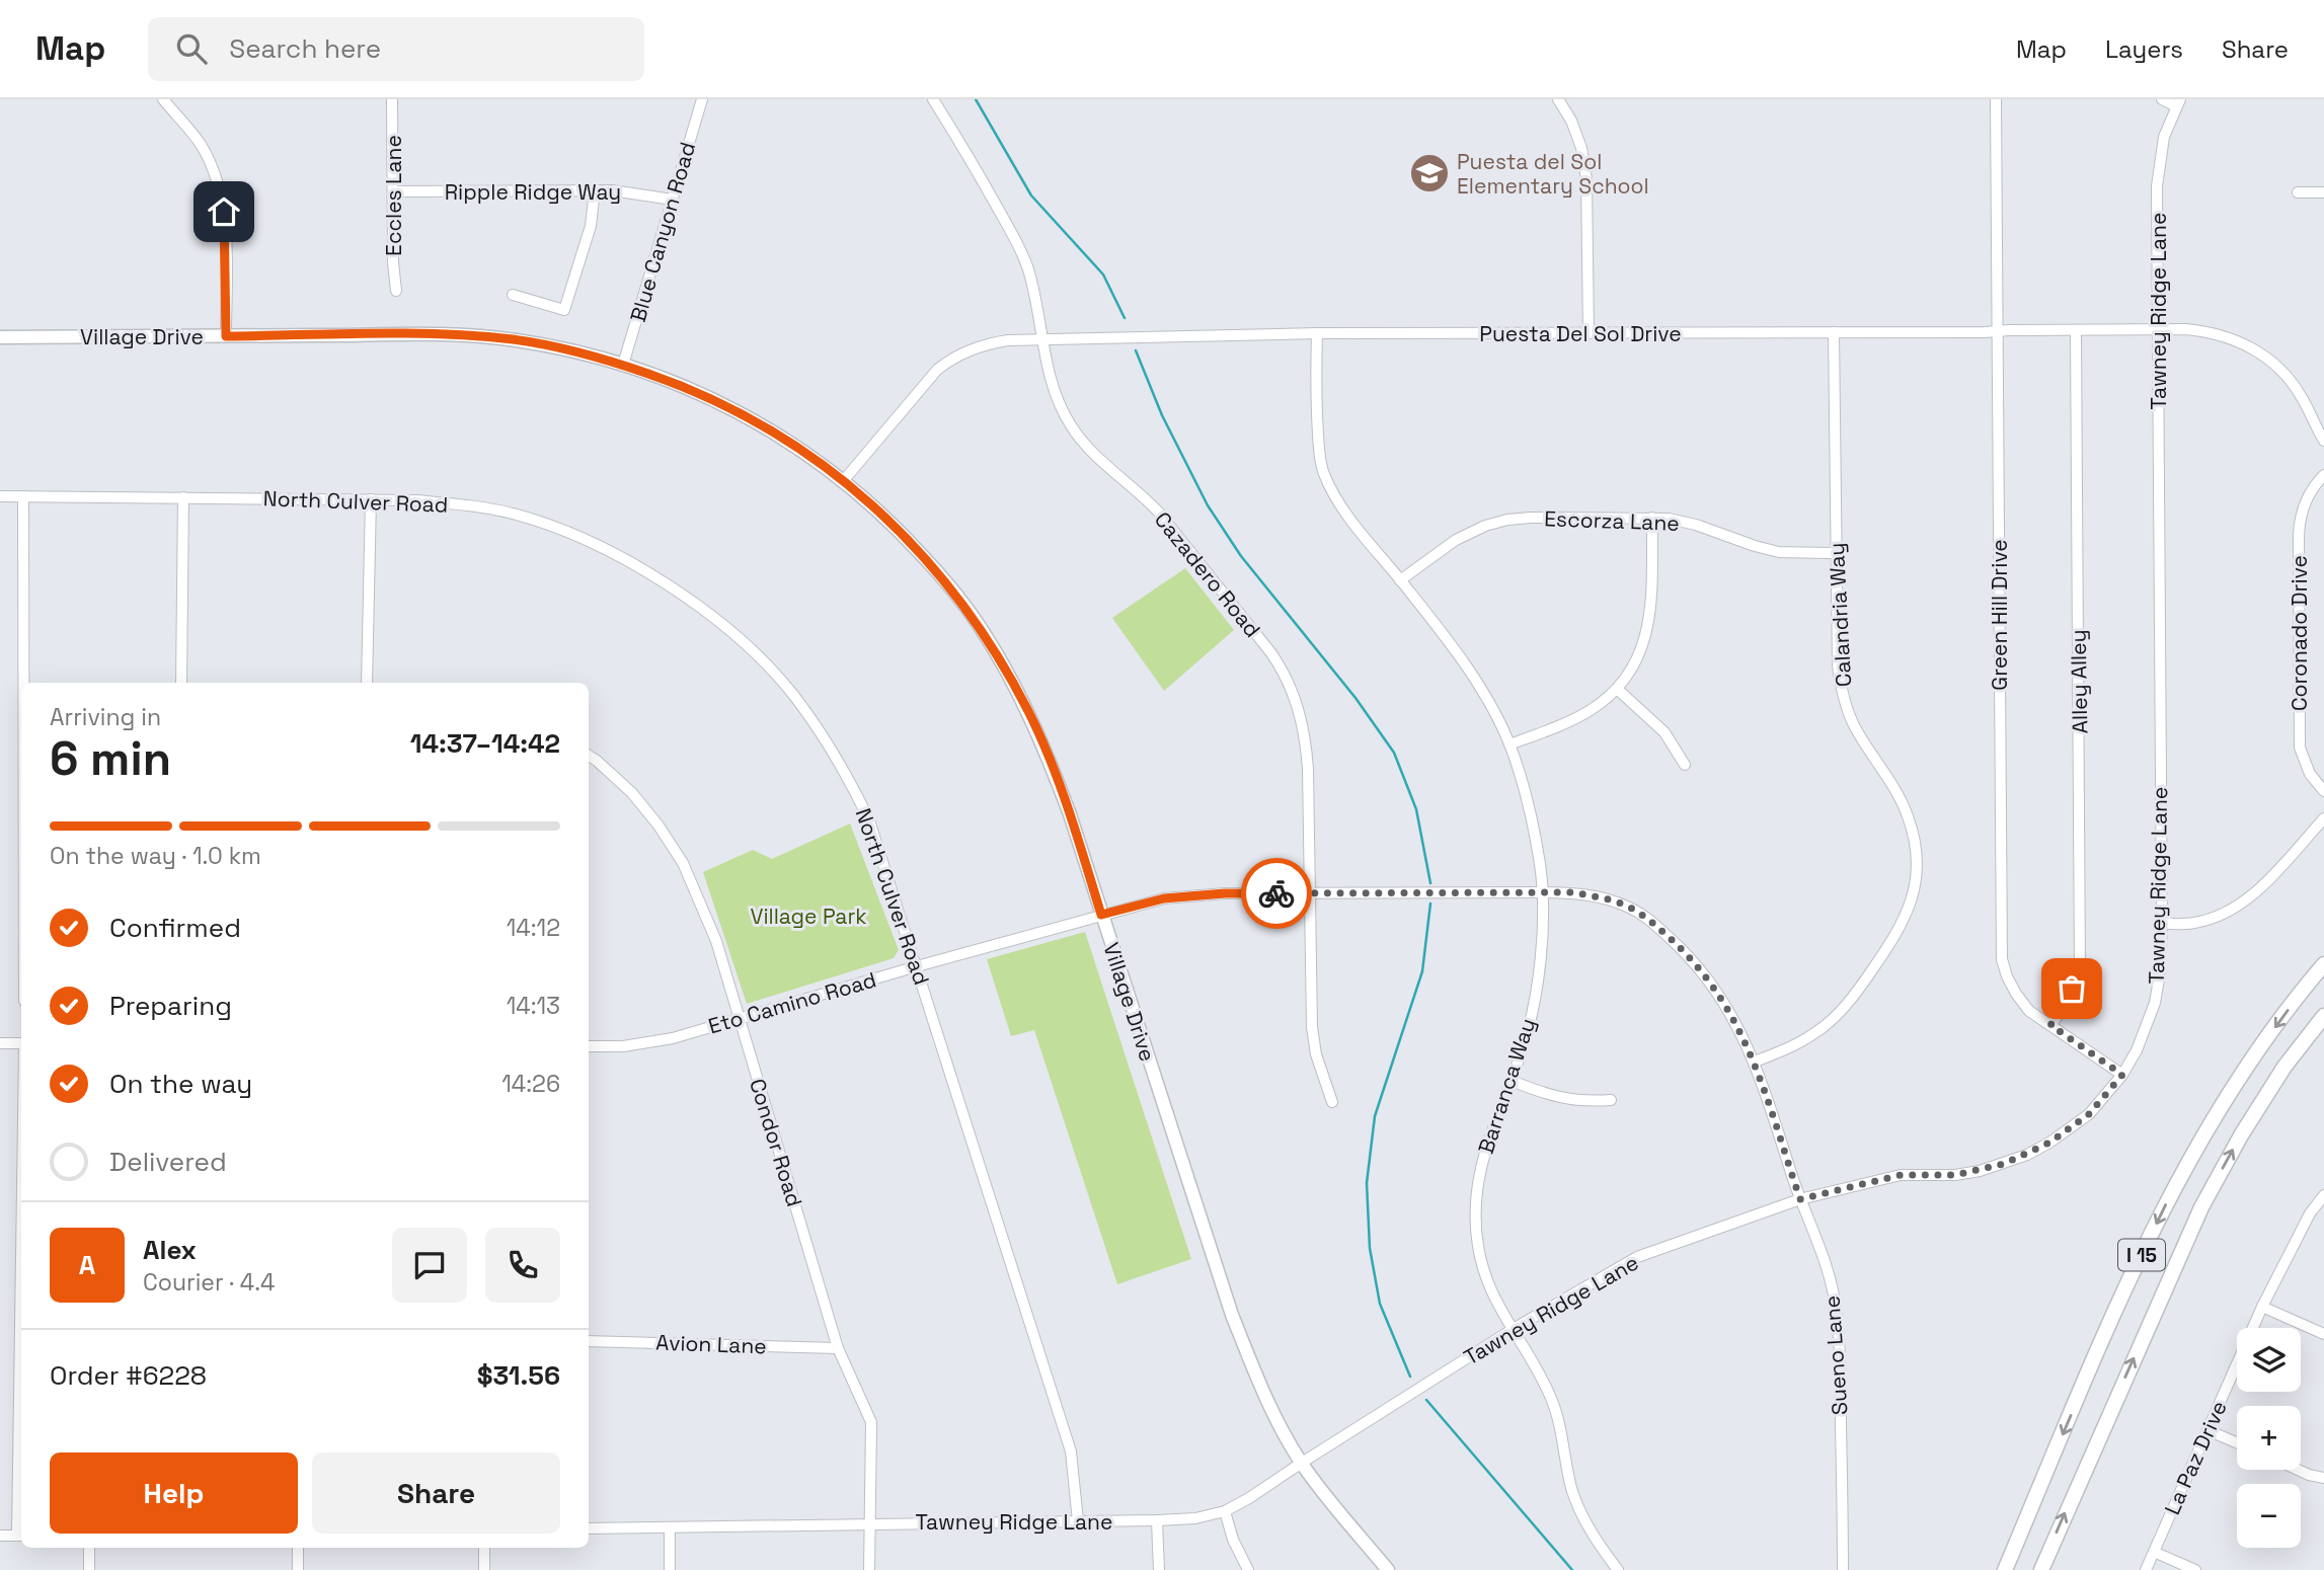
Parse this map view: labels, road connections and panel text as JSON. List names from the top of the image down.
{
  "streets": {
    "highway": ["I 15"],
    "main road": ["Village Drive"],
    "street": [
      "Ripple Ridge Way",
      "Eccles Lane",
      "Blue Canyon Road",
      "Tawney Ridge Lane",
      "Puesta Del Sol Drive",
      "North Culver Road",
      "Escorza Lane",
      "Cazadero Road",
      "Calandria Way",
      "Green Hill Drive",
      "Coronado Drive",
      "Alley Alley",
      "Eto Camino Road",
      "Barranca Way",
      "Condor Road",
      "Avion Lane",
      "Sueno Lane",
      "La Paz Drive"
    ]
  },
  "crossings": [
    ["Ripple Ridge Way", "Eccles Lane"],
    ["Ripple Ridge Way", "Blue Canyon Road"],
    ["Blue Canyon Road", "Village Drive"],
    ["Tawney Ridge Lane", "Puesta Del Sol Drive"],
    ["Tawney Ridge Lane", "Village Drive"],
    ["Tawney Ridge Lane", "North Culver Road"],
    ["Tawney Ridge Lane", "Green Hill Drive"],
    ["Tawney Ridge Lane", "Barranca Way"],
    ["Tawney Ridge Lane", "Condor Road"],
    ["Tawney Ridge Lane", "Sueno Lane"],
    ["Puesta Del Sol Drive", "Village Drive"],
    ["Puesta Del Sol Drive", "Cazadero Road"],
    ["Puesta Del Sol Drive", "Calandria Way"],
    ["Puesta Del Sol Drive", "Green Hill Drive"],
    ["Puesta Del Sol Drive", "Alley Alley"],
    ["Puesta Del Sol Drive", "Barranca Way"],
    ["Village Drive", "Eto Camino Road"],
    ["North Culver Road", "Eto Camino Road"],
    ["Escorza Lane", "Calandria Way"],
    ["Escorza Lane", "Barranca Way"],
    ["Cazadero Road", "Eto Camino Road"],
    ["Calandria Way", "Sueno Lane"],
    ["Green Hill Drive", "Alley Alley"],
    ["Eto Camino Road", "Barranca Way"],
    ["Eto Camino Road", "Condor Road"],
    ["Eto Camino Road", "Sueno Lane"],
    ["Barranca Way", "Sueno Lane"],
    ["Condor Road", "Avion Lane"]
  ],
  "parks": ["Village Park"],
  "places": {
    "school or university": ["Puesta del Sol Elementary School"]
  },
  "page": {
    "header": "Map",
    "search": "Search here",
    "nav": ["Map", "Layers", "Share"],
    "heading": ["6 min", "Arriving in", "14:37–14:42"],
    "panel": [
      "Alex",
      "Courier · 4.4",
      "Order #6228",
      "$31.56"
    ],
    "bar": "On the way · 1.0 km",
    "list": [
      ["Confirmed", "14:12"],
      ["Preparing", "14:13"],
      ["On the way", "14:26"],
      "Delivered"
    ],
    "round": "A",
    "map_buttons": ["+", "−"],
    "buttons": ["Help", "Share"]
  }
}
